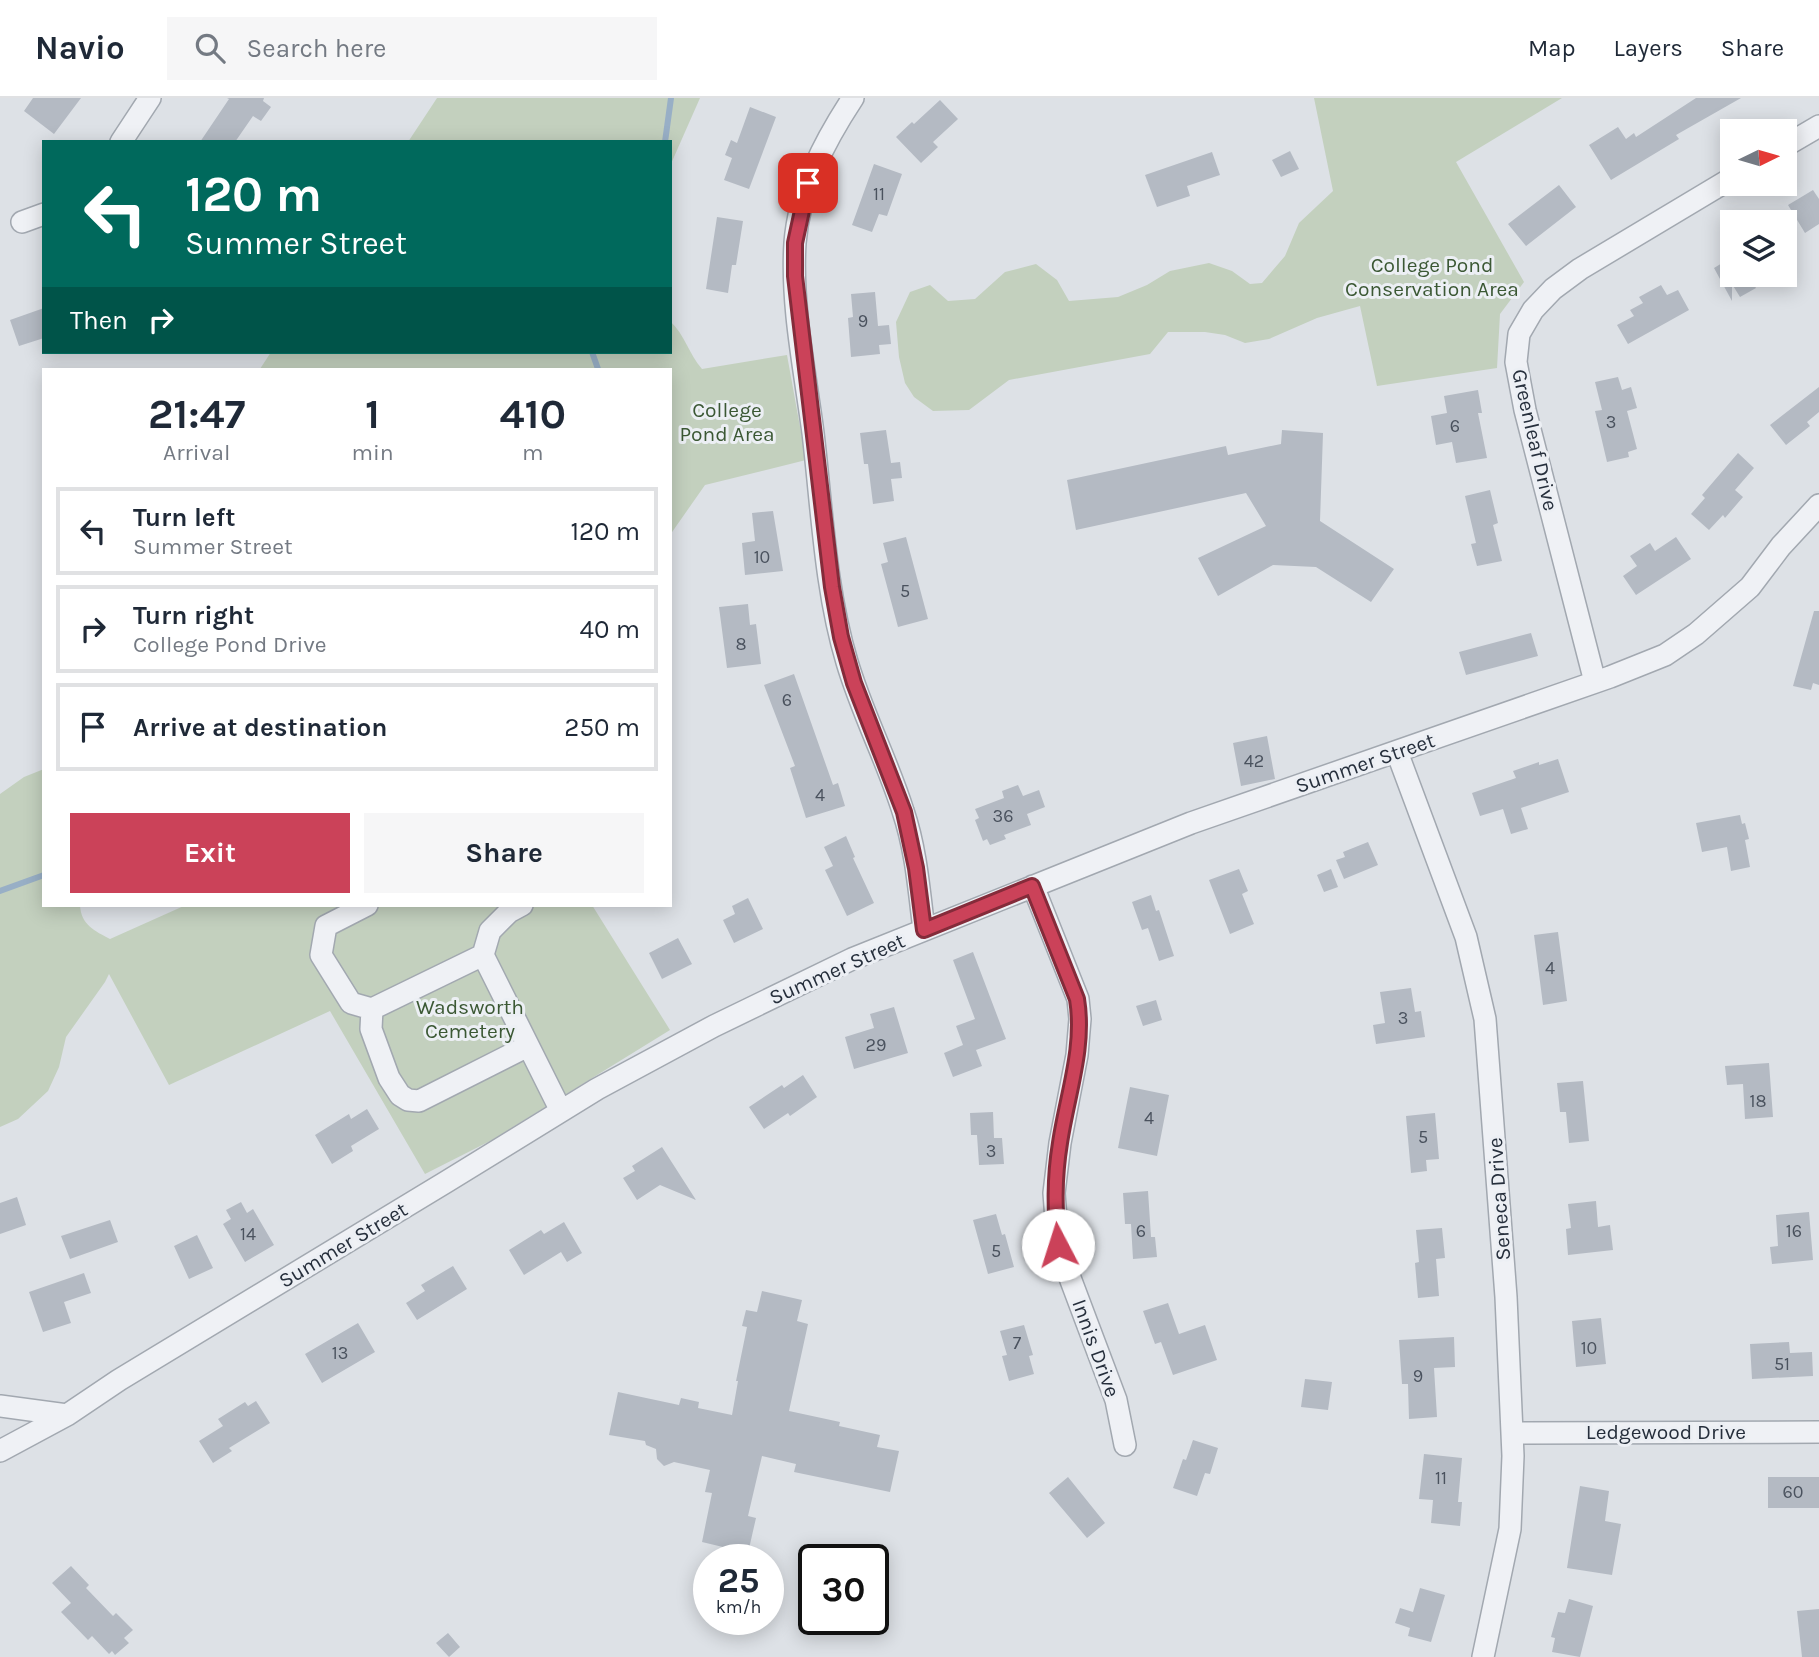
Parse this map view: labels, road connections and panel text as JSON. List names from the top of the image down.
{
  "streets": {
    "street": [
      "Greenleaf Drive",
      "Summer Street",
      "Seneca Drive",
      "Innis Drive",
      "Ledgewood Drive"
    ]
  },
  "crossings": [
    ["Greenleaf Drive", "Summer Street"],
    ["Summer Street", "Seneca Drive"],
    ["Summer Street", "Innis Drive"],
    ["Seneca Drive", "Ledgewood Drive"]
  ],
  "parks": ["College Pond Conservation Area", "College Pond Area", "Wadsworth Cemetery"],
  "house_numbers": [
    "11",
    "9",
    "3",
    "6",
    "10",
    "5",
    "8",
    "6",
    "42",
    "4",
    "36",
    "4",
    "3",
    "29",
    "18",
    "4",
    "5",
    "3",
    "6",
    "16",
    "14",
    "5",
    "7",
    "10",
    "13",
    "51",
    "9",
    "11",
    "60"
  ],
  "north": "right",
  "page": {
    "header": "Navio",
    "search": "Search here",
    "nav": ["Map", "Layers", "Share"],
    "turn": ["120 m", "Summer Street"],
    "then": "Then",
    "eta": [
      "21:47",
      "Arrival",
      "1",
      "min",
      "410",
      "m"
    ],
    "list": [
      {
        "name": "Turn left",
        "note": "Summer Street",
        "value": "120 m"
      },
      {
        "name": "Turn right",
        "note": "College Pond Drive",
        "value": "40 m"
      },
      {
        "name": "Arrive at destination",
        "value": "250 m"
      }
    ],
    "buttons": ["Exit", "Share"],
    "speed": "25 km/h",
    "limit": "30"
  }
}
